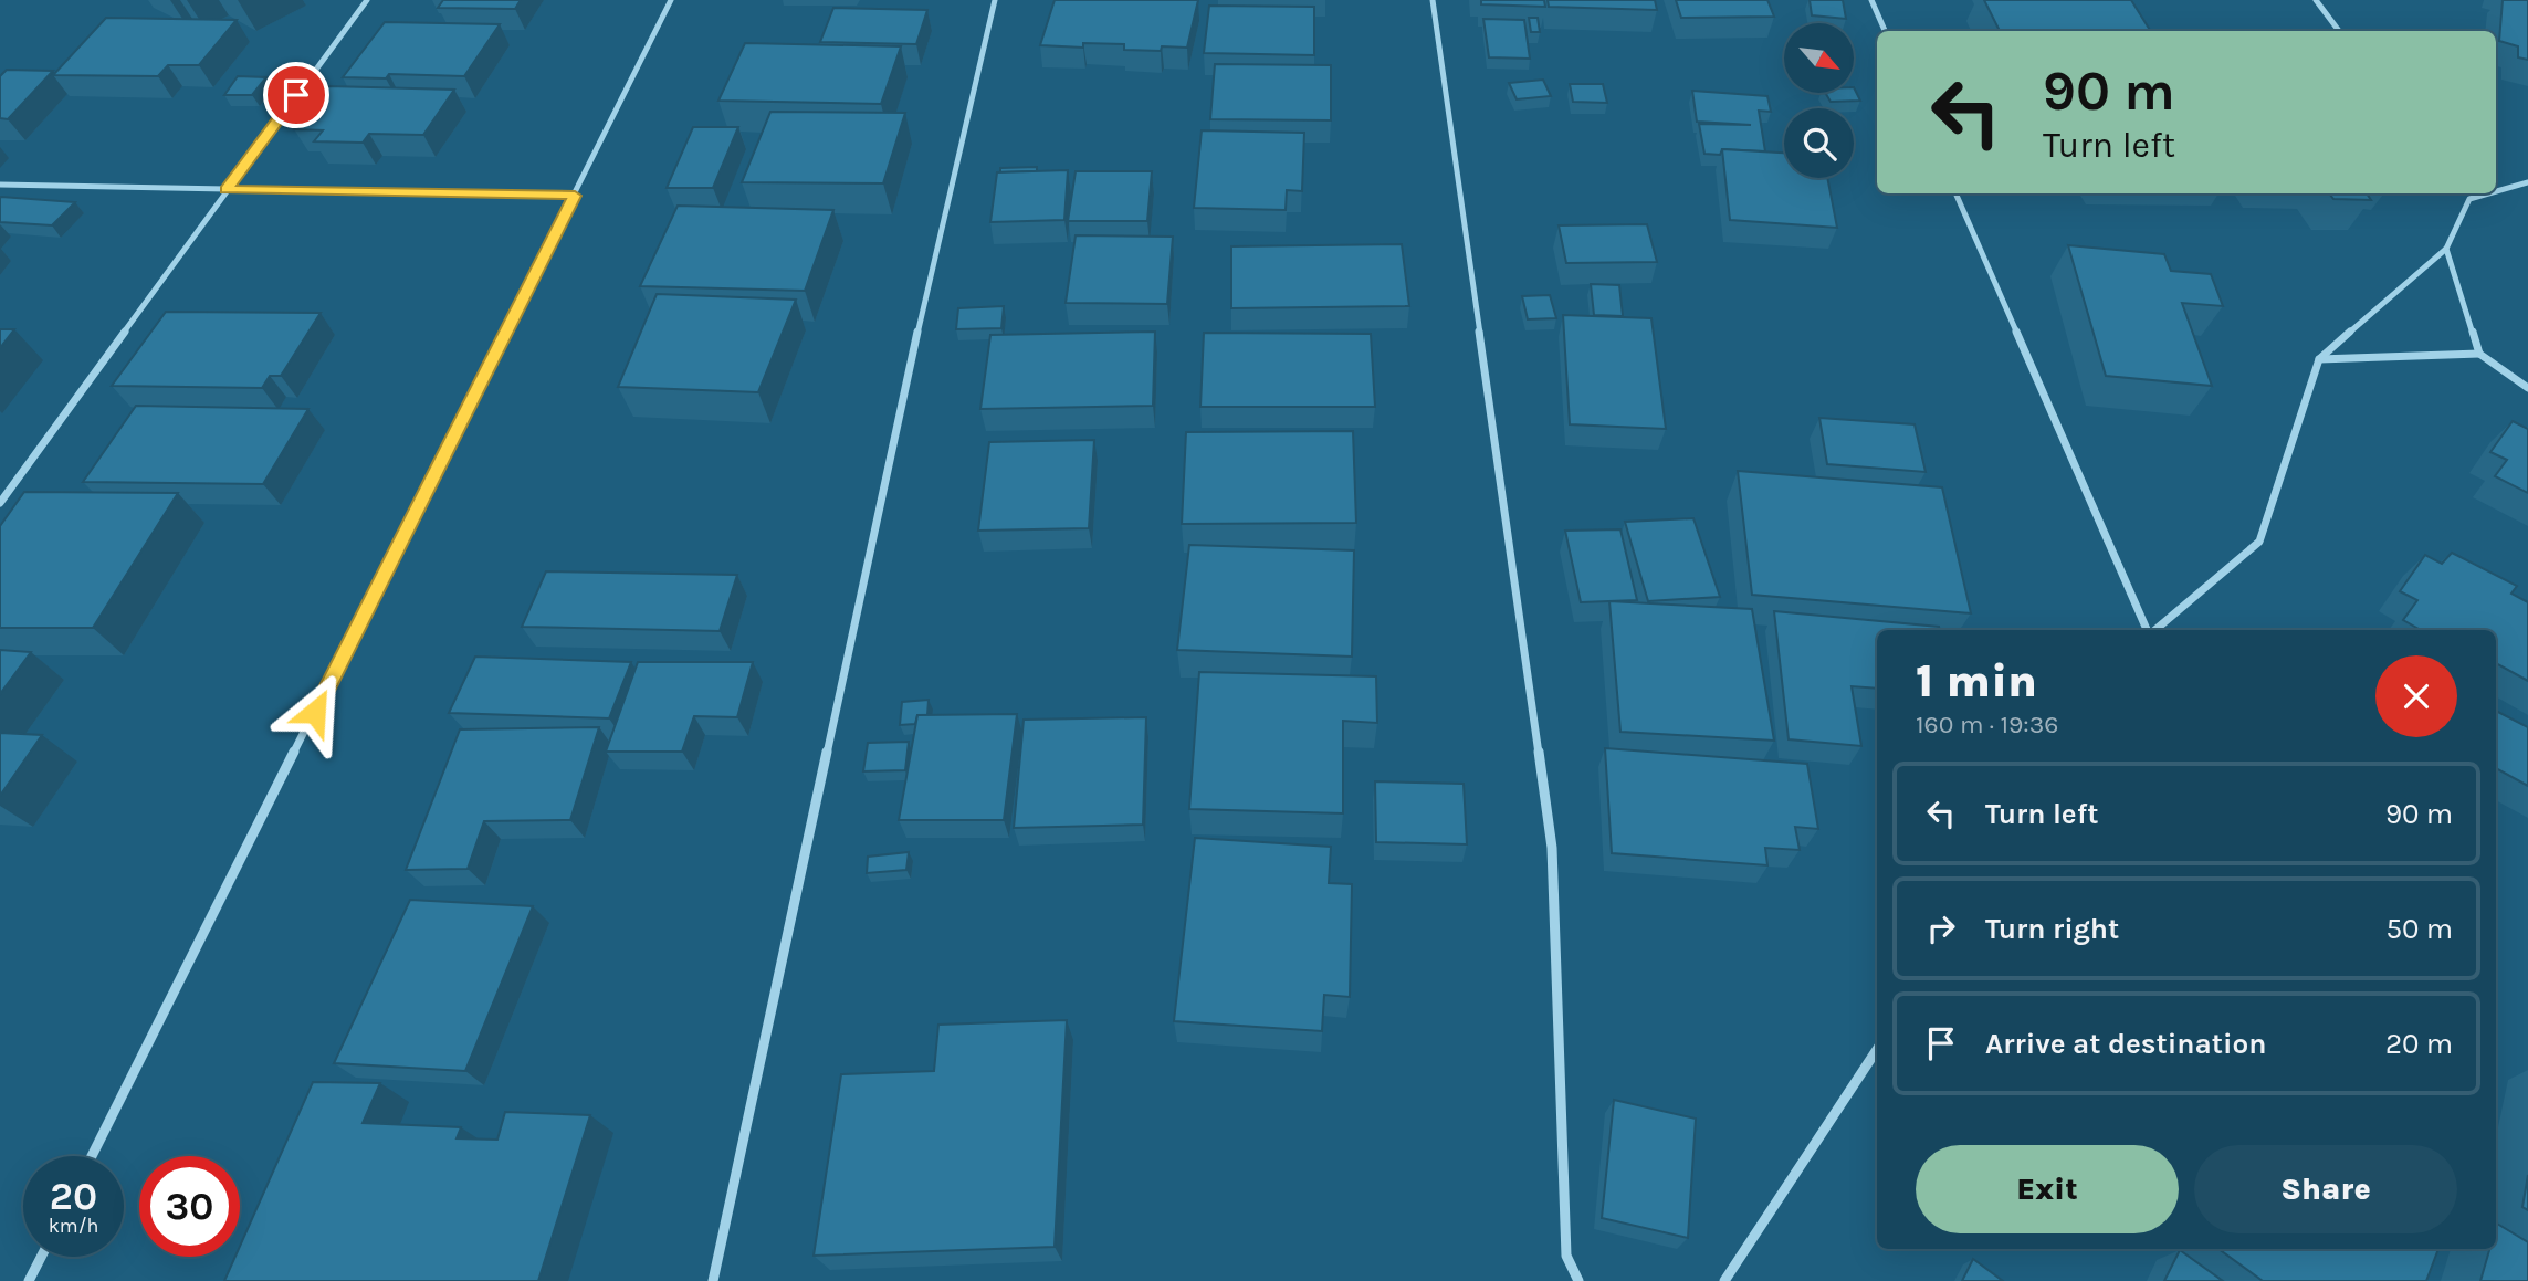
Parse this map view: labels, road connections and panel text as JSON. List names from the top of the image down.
{
  "north": "bottom right",
  "page": {
    "turn": ["90 m", "Turn left"],
    "heading": ["1 min", "160 m · 19:36"],
    "list": [
      {
        "name": "Turn left",
        "value": "90 m"
      },
      {
        "name": "Turn right",
        "value": "50 m"
      },
      {
        "name": "Arrive at destination",
        "value": "20 m"
      }
    ],
    "buttons": ["Exit", "Share"],
    "speed": "20 km/h",
    "limit": "30"
  }
}
